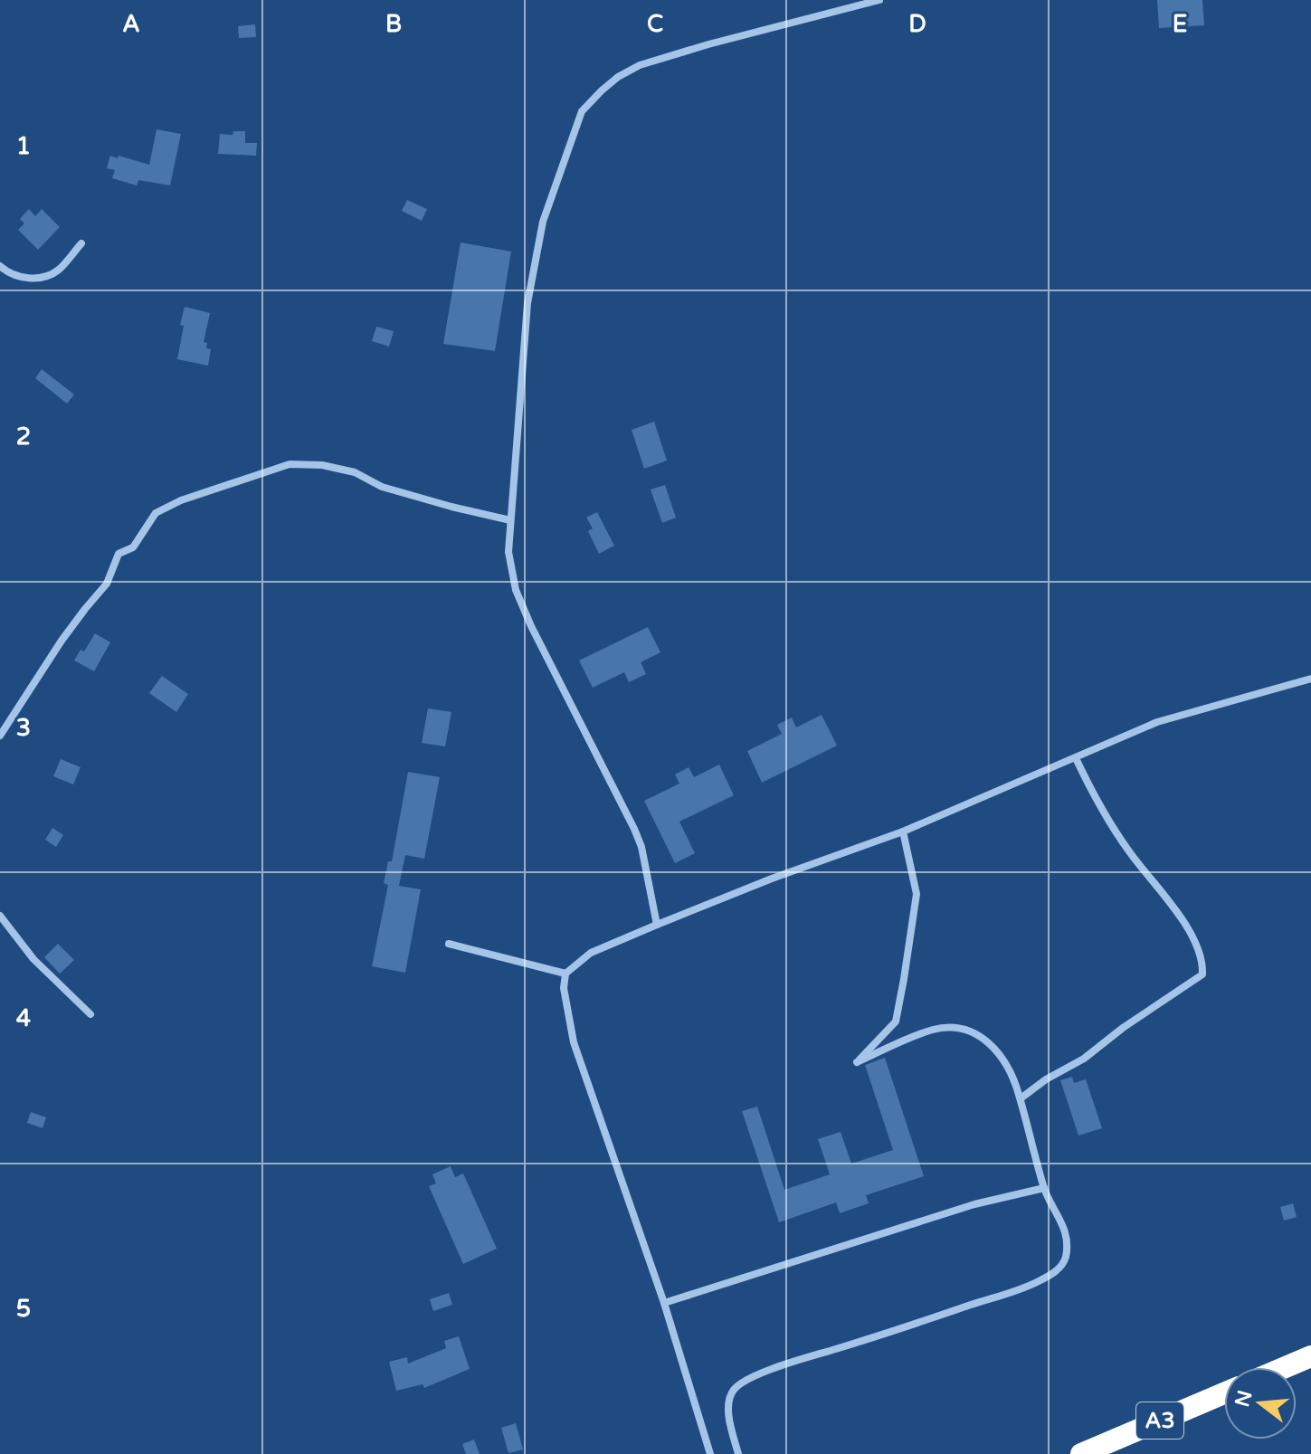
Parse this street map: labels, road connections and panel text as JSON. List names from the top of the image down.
{
  "streets": {
    "highway": ["A3"]
  },
  "north": "left",
  "grid": {
    "columns": [
      "A",
      "B",
      "C",
      "D",
      "E"
    ],
    "rows": [
      "1",
      "2",
      "3",
      "4",
      "5"
    ]
  }
}
